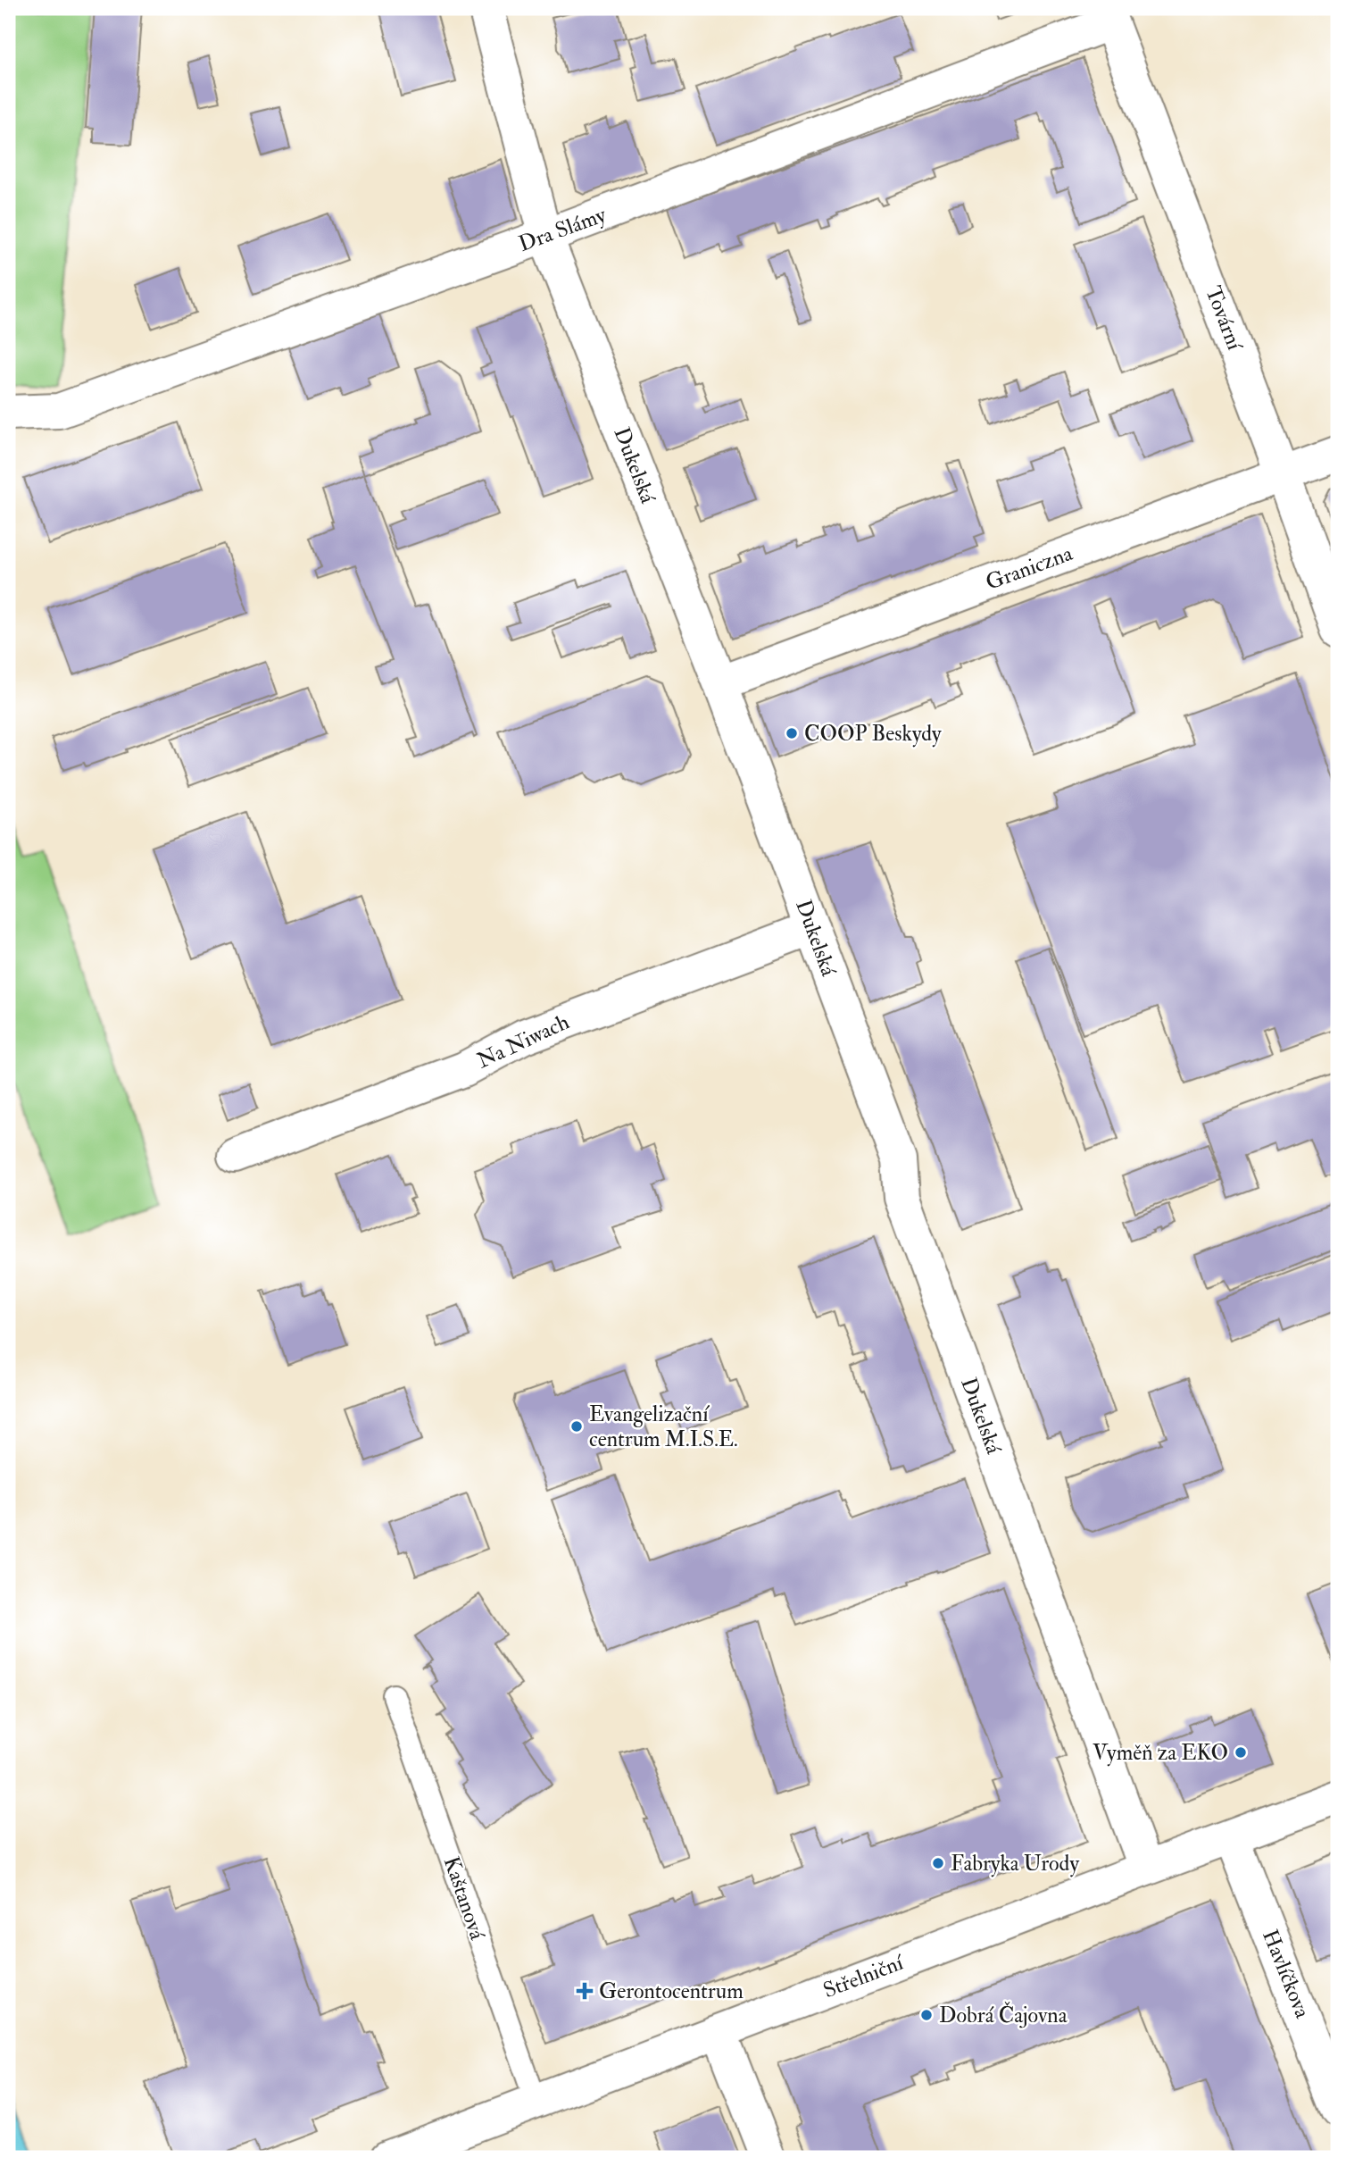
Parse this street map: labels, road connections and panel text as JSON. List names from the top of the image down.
{
  "streets": {
    "street": [
      "Dra Slámy",
      "Tovární",
      "Dukelská",
      "Graniczna",
      "Na Niwach",
      "Havlíčkova",
      "Střelniční"
    ],
    "lane": ["Kaštanová"]
  },
  "crossings": [
    ["Dra Slámy", "Tovární"],
    ["Dra Slámy", "Dukelská"],
    ["Tovární", "Graniczna"],
    ["Dukelská", "Graniczna"],
    ["Dukelská", "Na Niwach"],
    ["Dukelská", "Střelniční"],
    ["Kaštanová", "Střelniční"],
    ["Havlíčkova", "Střelniční"]
  ],
  "places": {
    "other": [
      "COOP Beskydy",
      "Evangelizační centrum M.I.S.E.",
      "Vyměň za EKO",
      "Fabryka Urody",
      "Dobrá Čajovna"
    ],
    "health": ["Gerontocentrum"]
  }
}
